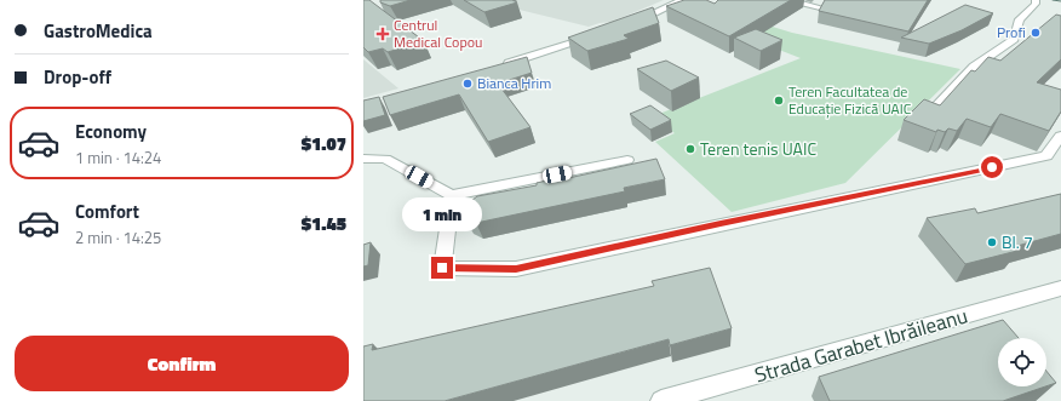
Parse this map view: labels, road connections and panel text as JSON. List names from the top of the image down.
{
  "streets": {
    "street": ["Strada Garabet Ibrăileanu"]
  },
  "places": {
    "other": [
      "Profi",
      "Bianca Hrim",
      "Teren Facultatea de Educație Fizică UAIC",
      "Teren tenis UAIC",
      "Bl. 7"
    ],
    "health": ["Centrul Medical Copou"]
  },
  "page": {
    "banner": ["GastroMedica", "Drop-off"],
    "list": [
      {
        "name": "Economy",
        "note": "1 min · 14:24",
        "value": "$1.07"
      },
      {
        "name": "Comfort",
        "note": "2 min · 14:25",
        "value": "$1.45"
      }
    ],
    "bubble": "1 min",
    "buttons": "Confirm"
  }
}
